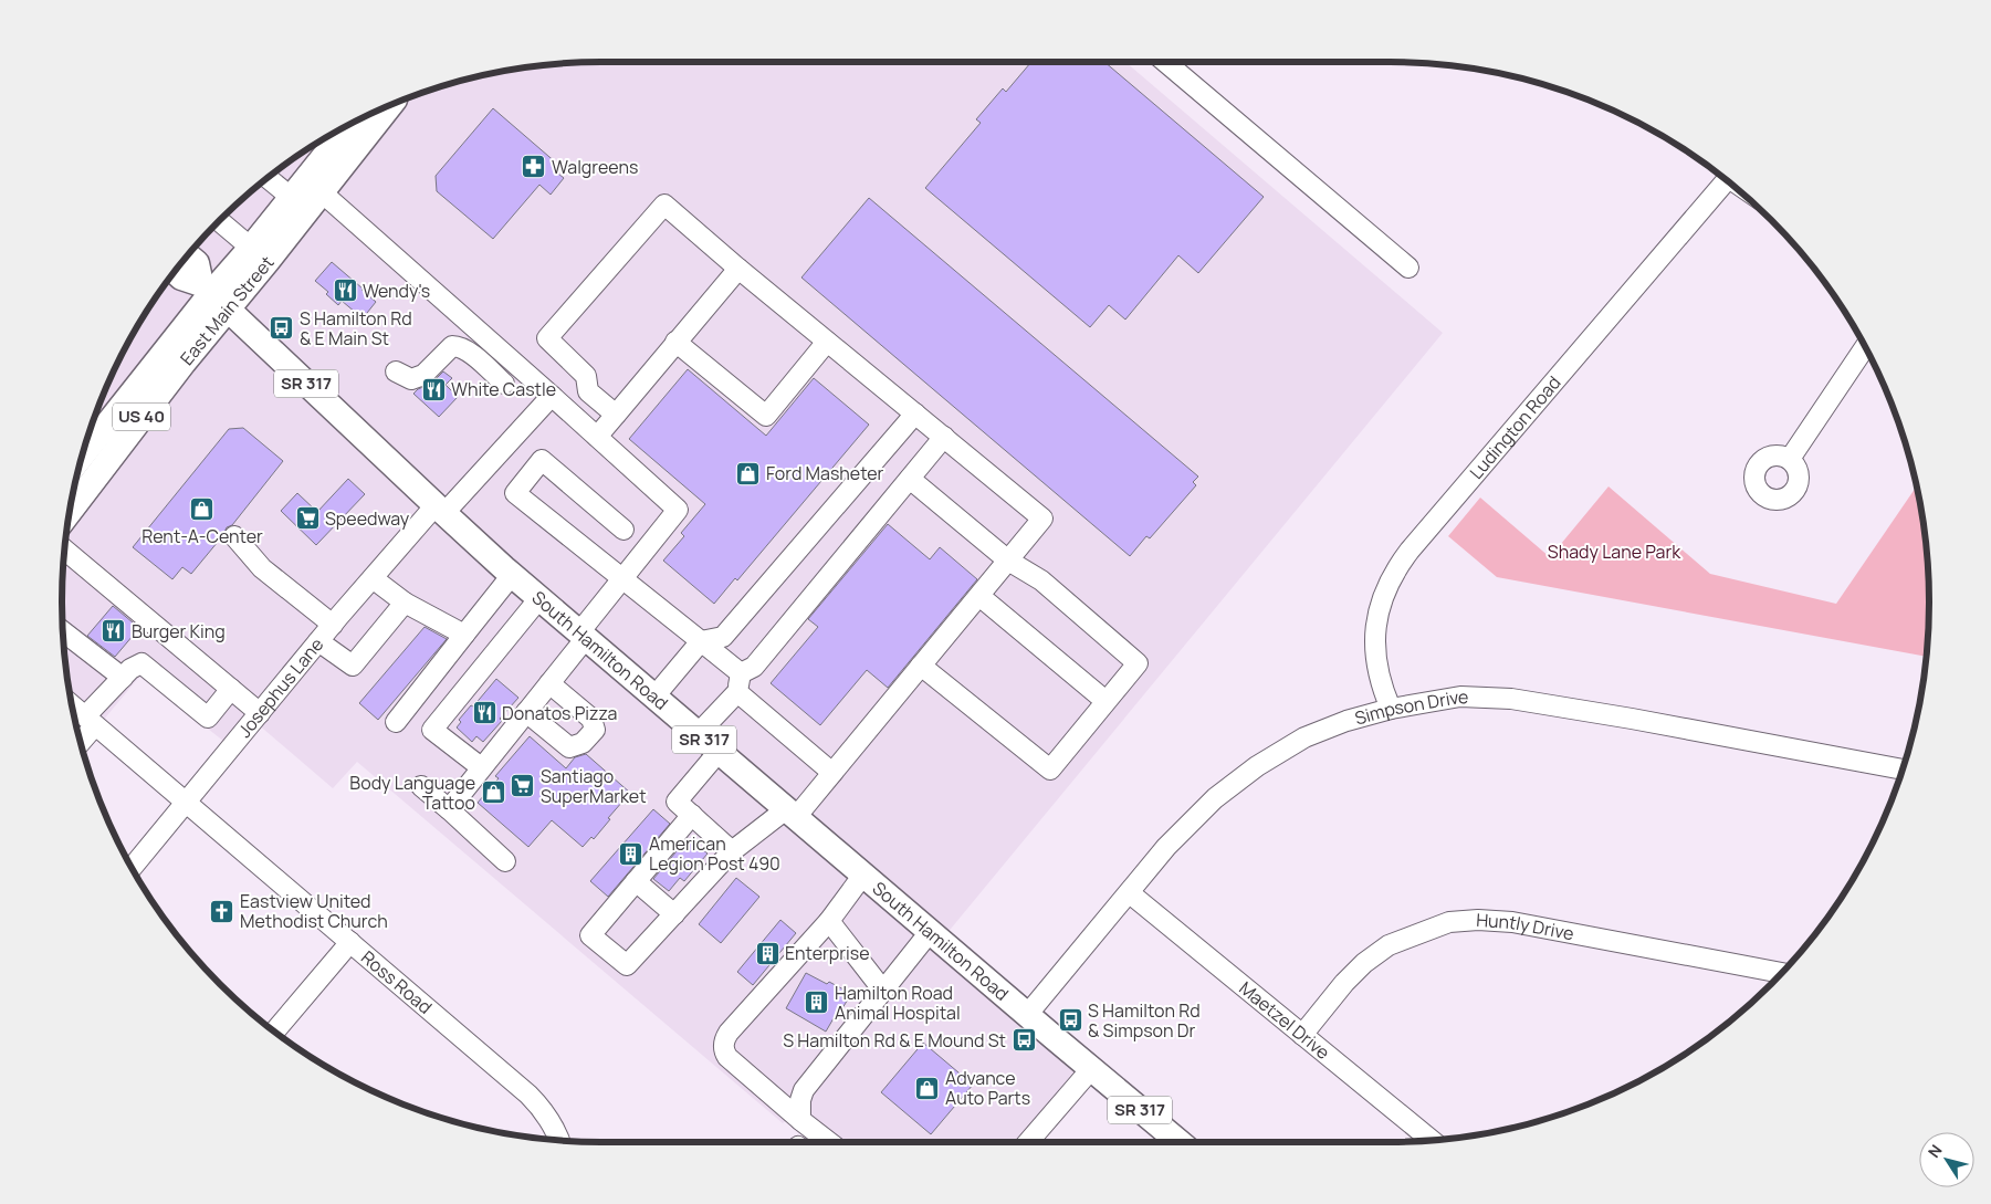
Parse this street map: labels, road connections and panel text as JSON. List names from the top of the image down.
{
  "streets": {
    "main road": [
      "East Main Street",
      "SR 317",
      "US 40",
      "South Hamilton Road"
    ],
    "street": [
      "Ludington Road",
      "Josephus Lane",
      "Simpson Drive",
      "Huntly Drive",
      "Ross Road",
      "Maetzel Drive"
    ]
  },
  "crossings": [
    ["East Main Street", "South Hamilton Road"],
    ["Ludington Road", "Simpson Drive"],
    ["South Hamilton Road", "Josephus Lane"],
    ["South Hamilton Road", "Simpson Drive"],
    ["Josephus Lane", "Ross Road"],
    ["Simpson Drive", "Maetzel Drive"],
    ["Huntly Drive", "Maetzel Drive"]
  ],
  "parks": ["Shady Lane Park"],
  "places": {
    "pharmacy": ["Walgreens"],
    "restaurant": [
      "Wendy's",
      "White Castle",
      "Burger King",
      "Donatos Pizza"
    ],
    "bus stop": ["S Hamilton Rd & E Main St", "S Hamilton Rd & Simpson Dr", "S Hamilton Rd & E Mound St"],
    "shop": [
      "Ford Masheter",
      "Rent-A-Center",
      "Body Language Tattoo",
      "Advance Auto Parts"
    ],
    "supermarket": ["Speedway", "Santiago SuperMarket"],
    "building": ["American Legion Post 490", "Enterprise", "Hamilton Road Animal Hospital"],
    "church": ["Eastview United Methodist Church"]
  },
  "north": "top left"
}
